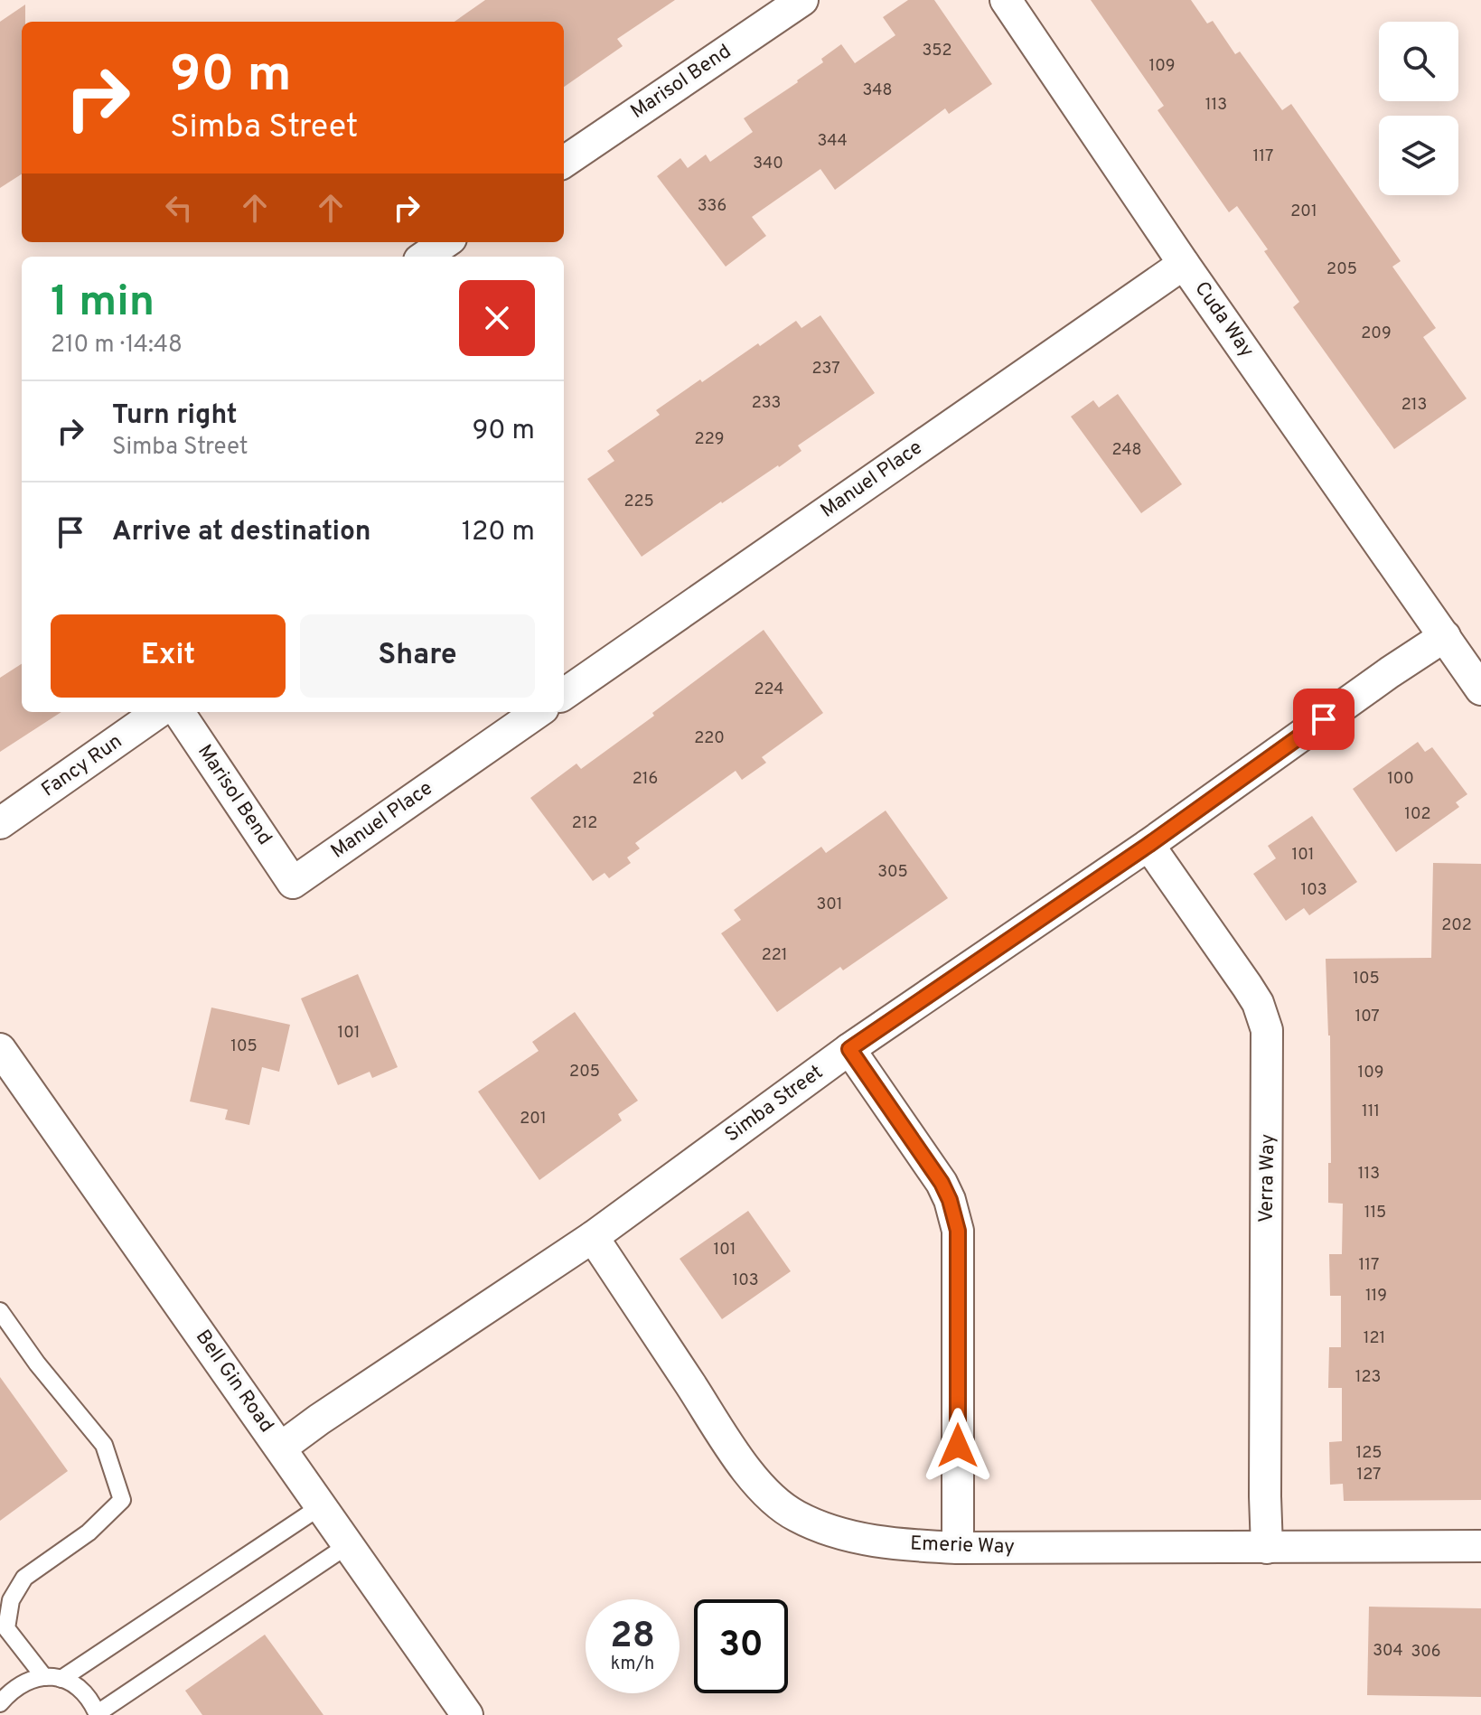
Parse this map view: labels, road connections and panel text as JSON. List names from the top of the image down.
{
  "streets": {
    "street": [
      "Marisol Bend",
      "Cuda Way",
      "Manuel Place",
      "Fancy Run",
      "Simba Street",
      "Verra Way",
      "Bell Gin Road",
      "Emerie Way"
    ]
  },
  "crossings": [
    ["Marisol Bend", "Manuel Place"],
    ["Cuda Way", "Manuel Place"],
    ["Cuda Way", "Simba Street"],
    ["Simba Street", "Verra Way"],
    ["Simba Street", "Bell Gin Road"],
    ["Simba Street", "Emerie Way"],
    ["Verra Way", "Emerie Way"]
  ],
  "house_numbers": [
    "352",
    "109",
    "348",
    "113",
    "344",
    "117",
    "340",
    "336",
    "201",
    "205",
    "209",
    "237",
    "233",
    "213",
    "229",
    "248",
    "225",
    "224",
    "220",
    "216",
    "100",
    "102",
    "212",
    "101",
    "305",
    "103",
    "301",
    "202",
    "221",
    "105",
    "107",
    "101",
    "105",
    "205",
    "109",
    "111",
    "201",
    "113",
    "115",
    "101",
    "117",
    "103",
    "119",
    "121",
    "123",
    "125",
    "127",
    "304",
    "306"
  ],
  "page": {
    "turn": ["90 m", "Simba Street"],
    "heading": ["1 min", "210 m · 14:48"],
    "list": [
      {
        "name": "Turn right",
        "note": "Simba Street",
        "value": "90 m"
      },
      {
        "name": "Arrive at destination",
        "value": "120 m"
      }
    ],
    "buttons": ["Exit", "Share"],
    "speed": "28 km/h",
    "limit": "30"
  }
}
